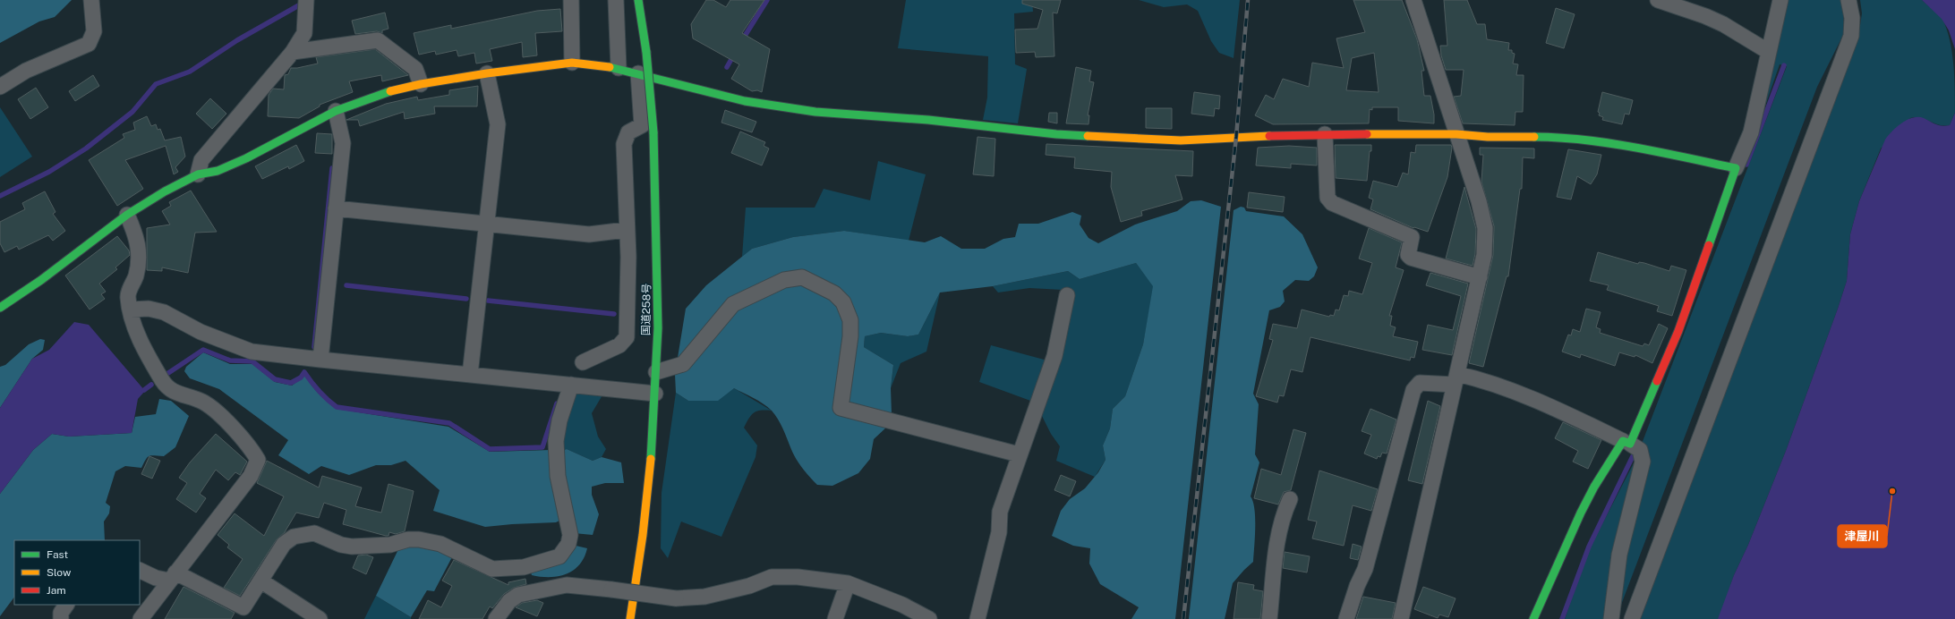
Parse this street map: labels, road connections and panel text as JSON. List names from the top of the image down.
{
  "streets": {
    "main road": ["国道258号"]
  },
  "places": ["津屋川"],
  "legend": ["Fast", "Slow", "Jam"]
}
